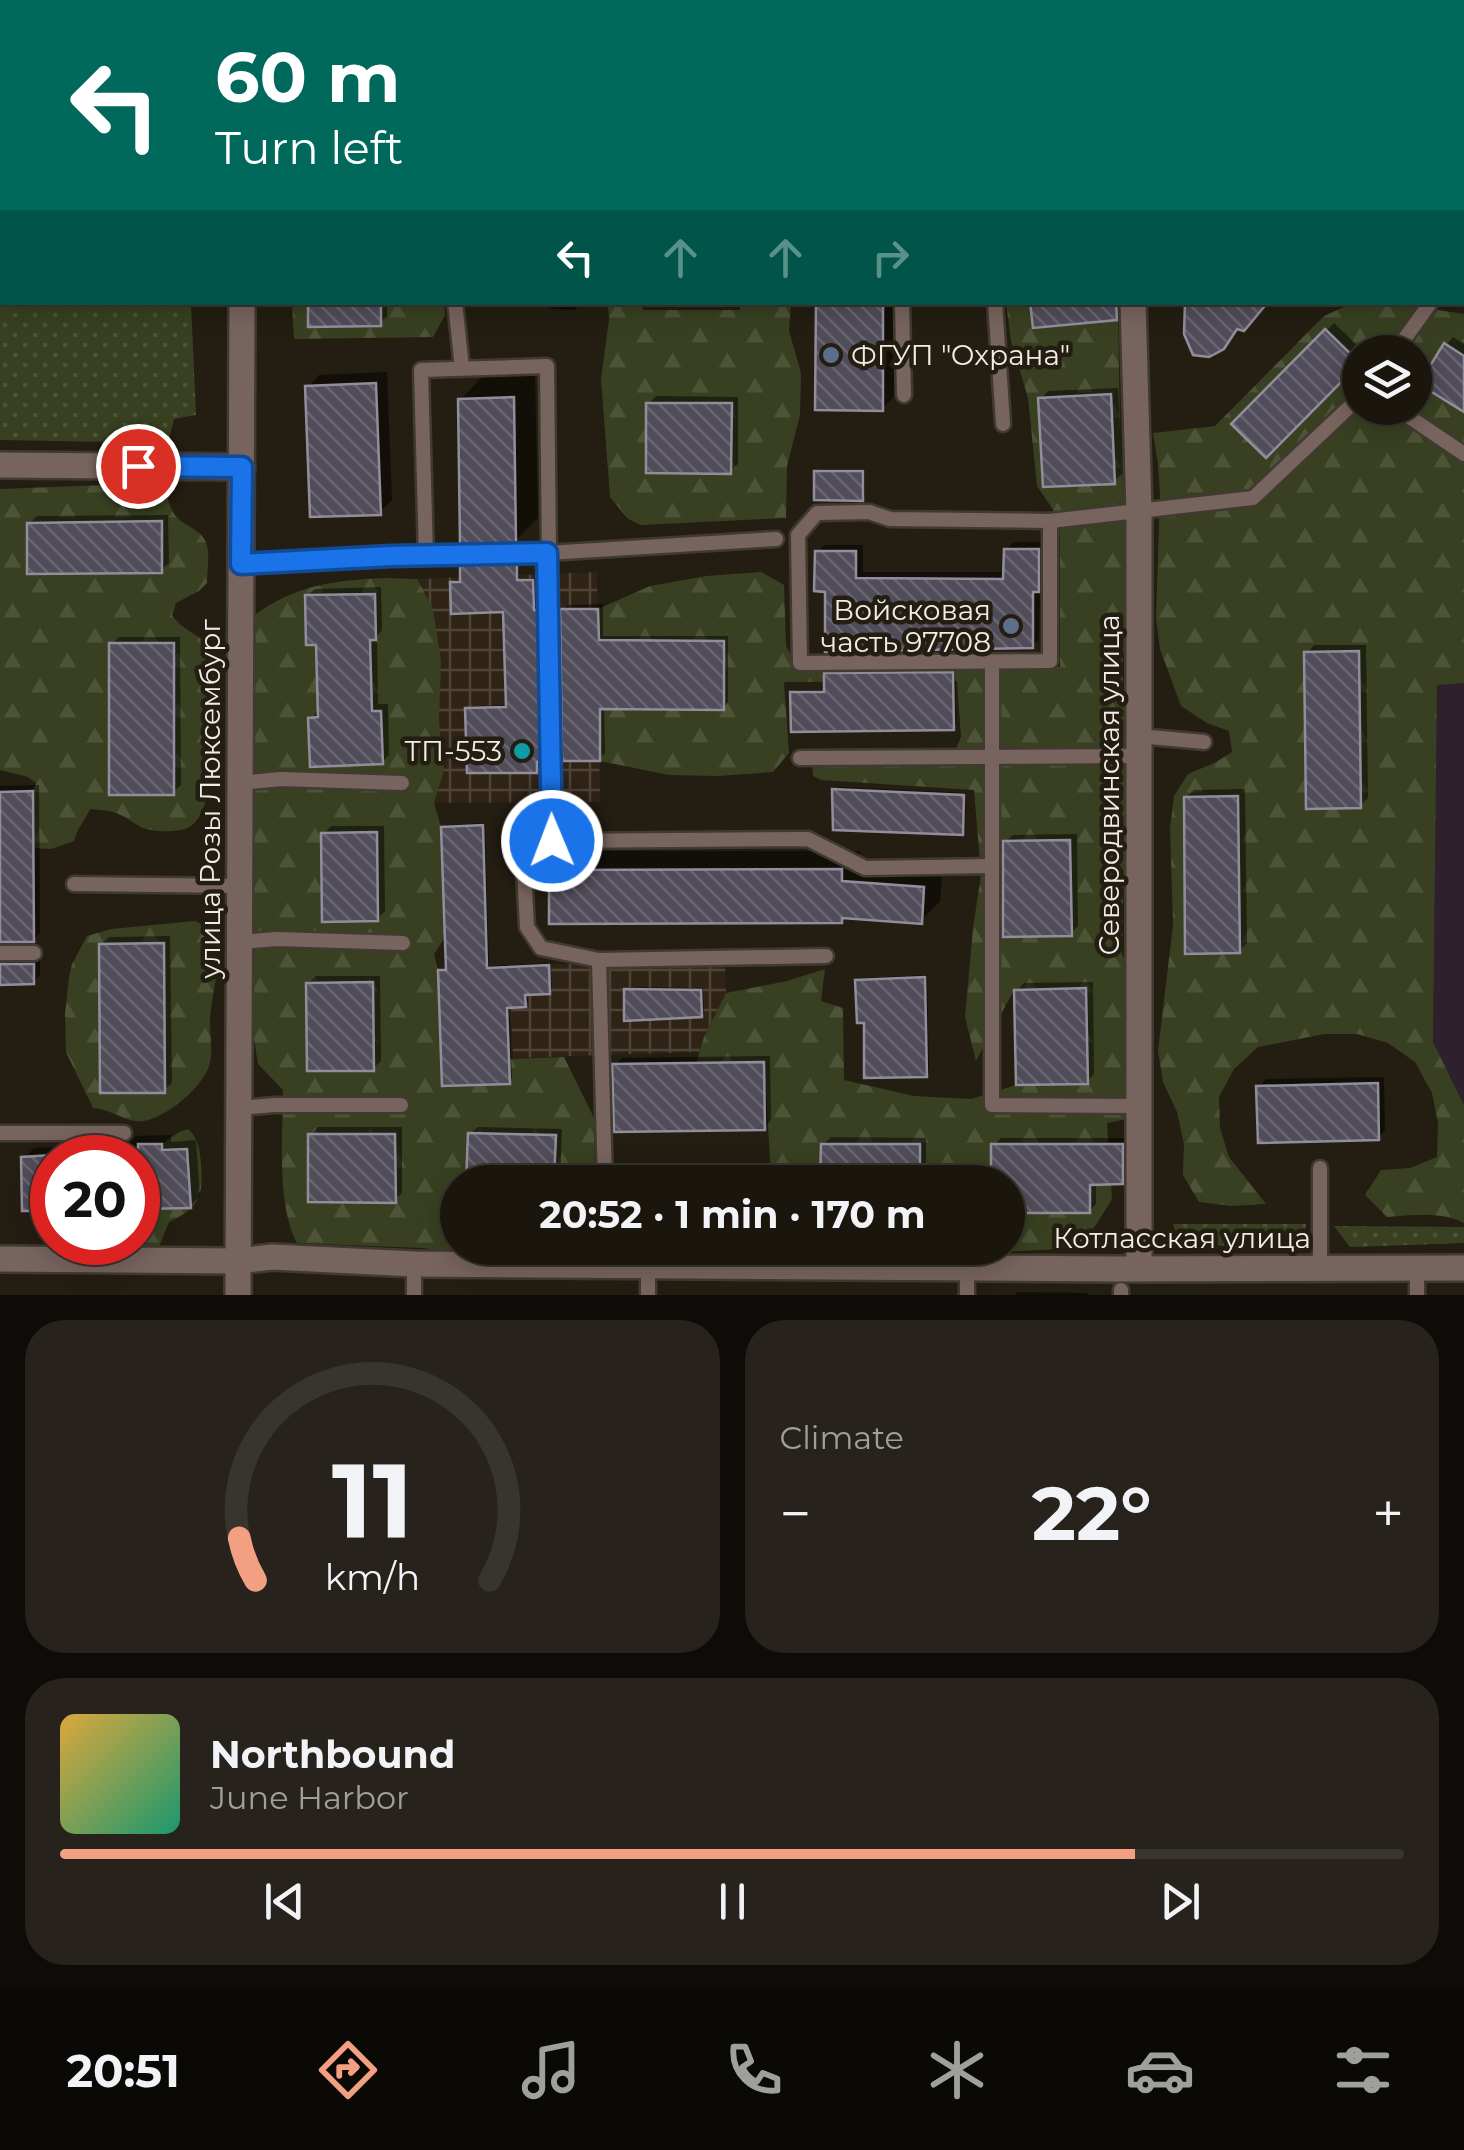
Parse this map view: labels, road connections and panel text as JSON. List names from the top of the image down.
{
  "streets": {
    "street": ["Северодвинская улица", "улица Розы Люксембург", "Котласская улица"]
  },
  "crossings": [
    ["Северодвинская улица", "Котласская улица"],
    ["улица Розы Люксембург", "Котласская улица"]
  ],
  "places": ["ФГУП \"Охрана\"", "Войсковая часть 97708", "ТП-553"],
  "page": {
    "turn": ["60 m", "Turn left"],
    "limit": "20",
    "trip": "20:52 · 1 min · 170 m",
    "tile": "Climate",
    "heat": ["−", "22°", "+"],
    "song": ["Northbound", "June Harbor"],
    "tabs": "20:51",
    "gauge": ["11", "km/h"]
  }
}
